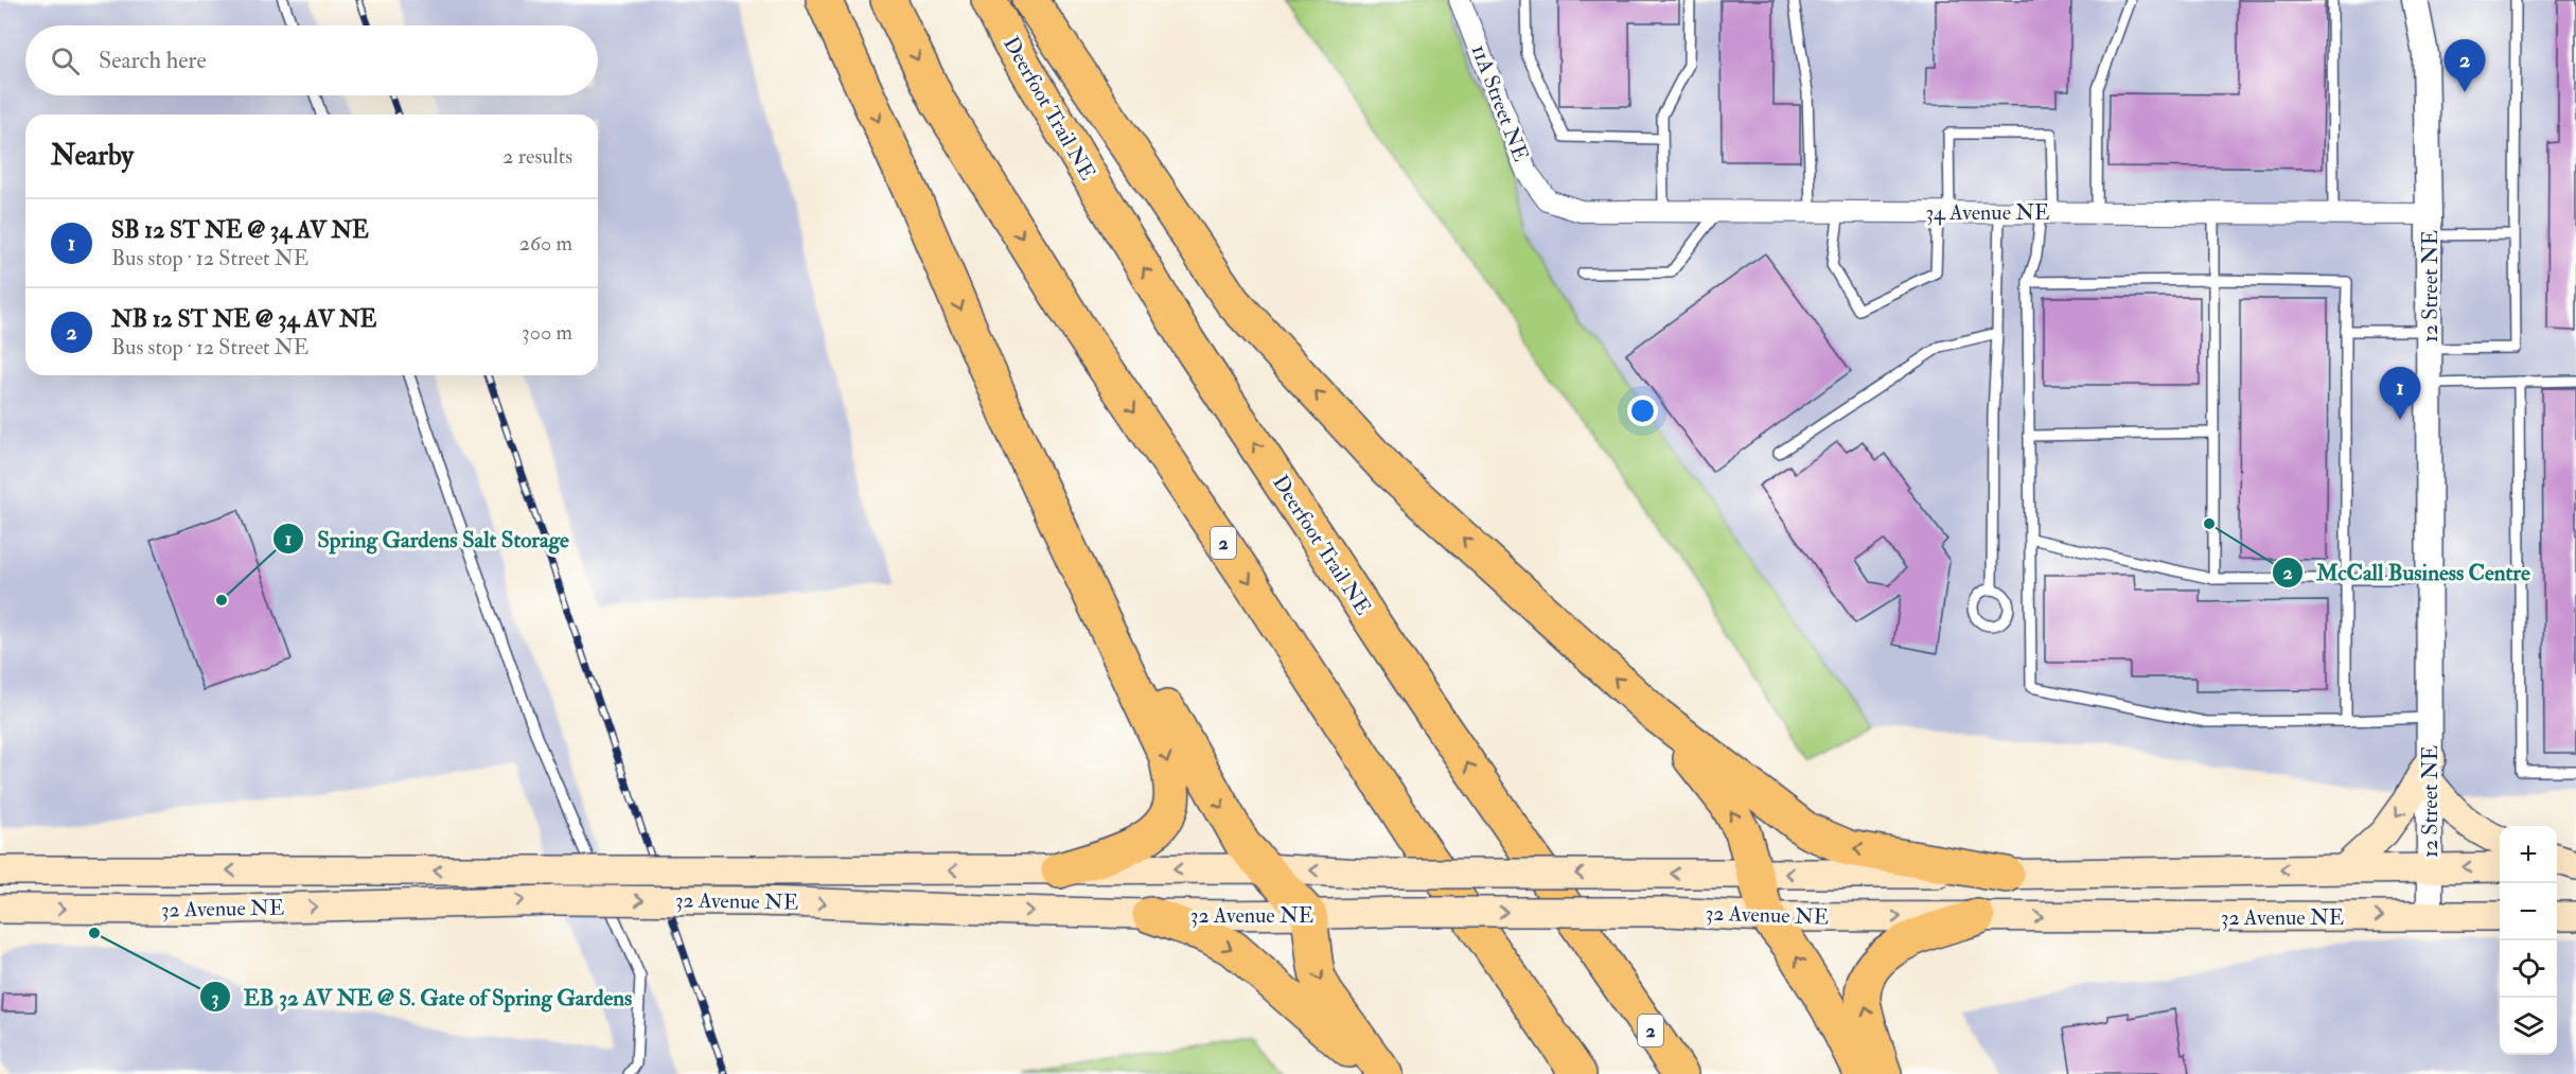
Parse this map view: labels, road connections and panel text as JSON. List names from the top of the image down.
{
  "streets": {
    "highway": ["Deerfoot Trail NE", "2"],
    "main road": ["32 Avenue NE"],
    "street": ["11A Street NE", "34 Avenue NE", "12 Street NE"]
  },
  "crossings": [
    ["11A Street NE", "34 Avenue NE"],
    ["34 Avenue NE", "12 Street NE"],
    ["12 Street NE", "32 Avenue NE"]
  ],
  "places": ["McCall Business Centre", "Spring Gardens Salt Storage", "EB 32 AV NE @ S. Gate of Spring Gardens"],
  "page": {
    "search": "Search here",
    "pins": ["2", "1"],
    "heading": ["Nearby", "2 results"],
    "list": [
      {
        "mark": "1",
        "name": "SB 12 ST NE @ 34 AV NE",
        "note": "Bus stop · 12 Street NE",
        "value": "260 m"
      },
      {
        "mark": "2",
        "name": "NB 12 ST NE @ 34 AV NE",
        "note": "Bus stop · 12 Street NE",
        "value": "300 m"
      }
    ],
    "map_buttons": ["+", "−"]
  }
}
